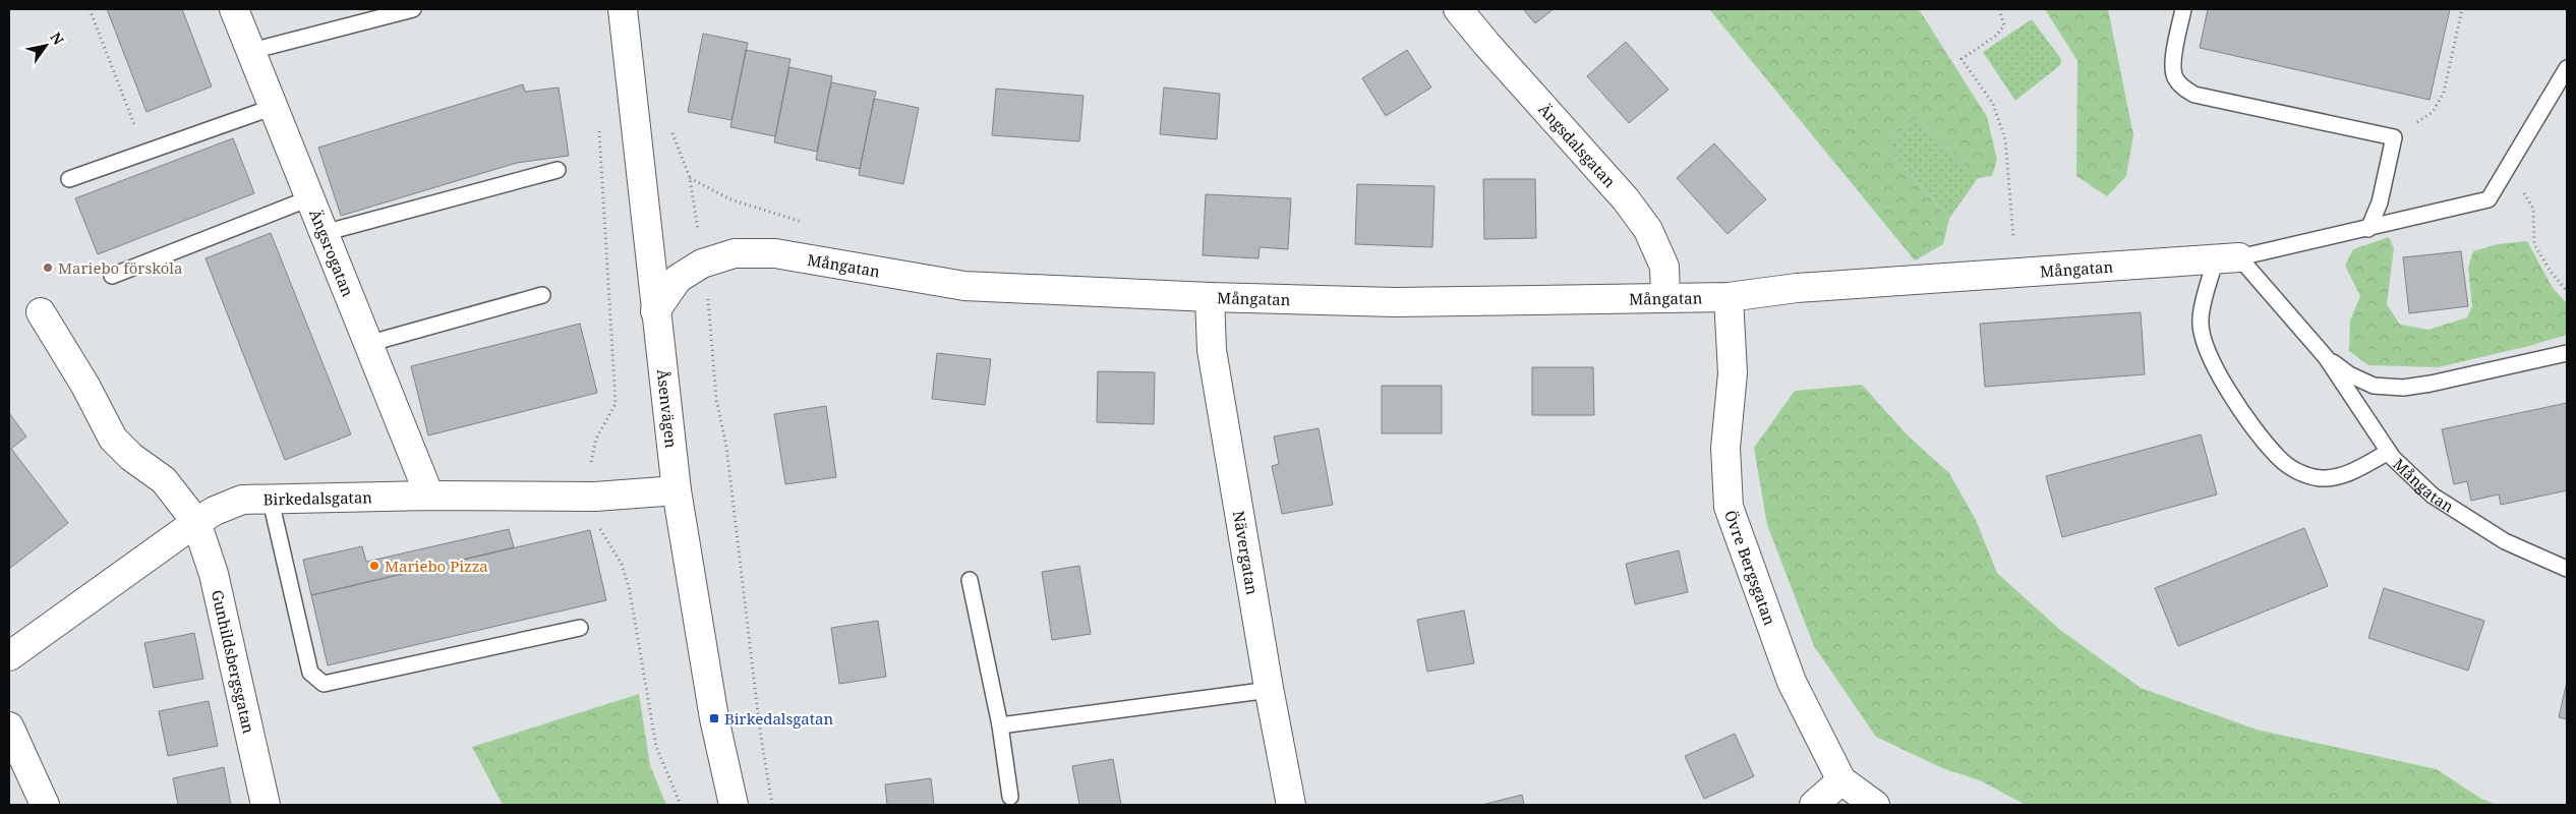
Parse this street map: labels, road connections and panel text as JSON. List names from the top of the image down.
{
  "streets": {
    "street": [
      "Ängsdalsgatan",
      "Ängsrogatan",
      "Mångatan",
      "Åsenvägen",
      "Birkedalsgatan",
      "Nävergatan",
      "Övre Bergsgatan",
      "Gunhildsbergsgatan"
    ]
  },
  "crossings": [
    ["Ängsdalsgatan", "Mångatan"],
    ["Ängsrogatan", "Birkedalsgatan"],
    ["Mångatan", "Åsenvägen"],
    ["Mångatan", "Nävergatan"],
    ["Mångatan", "Övre Bergsgatan"],
    ["Åsenvägen", "Birkedalsgatan"],
    ["Birkedalsgatan", "Gunhildsbergsgatan"]
  ],
  "places": {
    "other": ["Mariebo förskola", "Mariebo Pizza"],
    "transit": ["Birkedalsgatan"]
  },
  "north": "top right"
}
